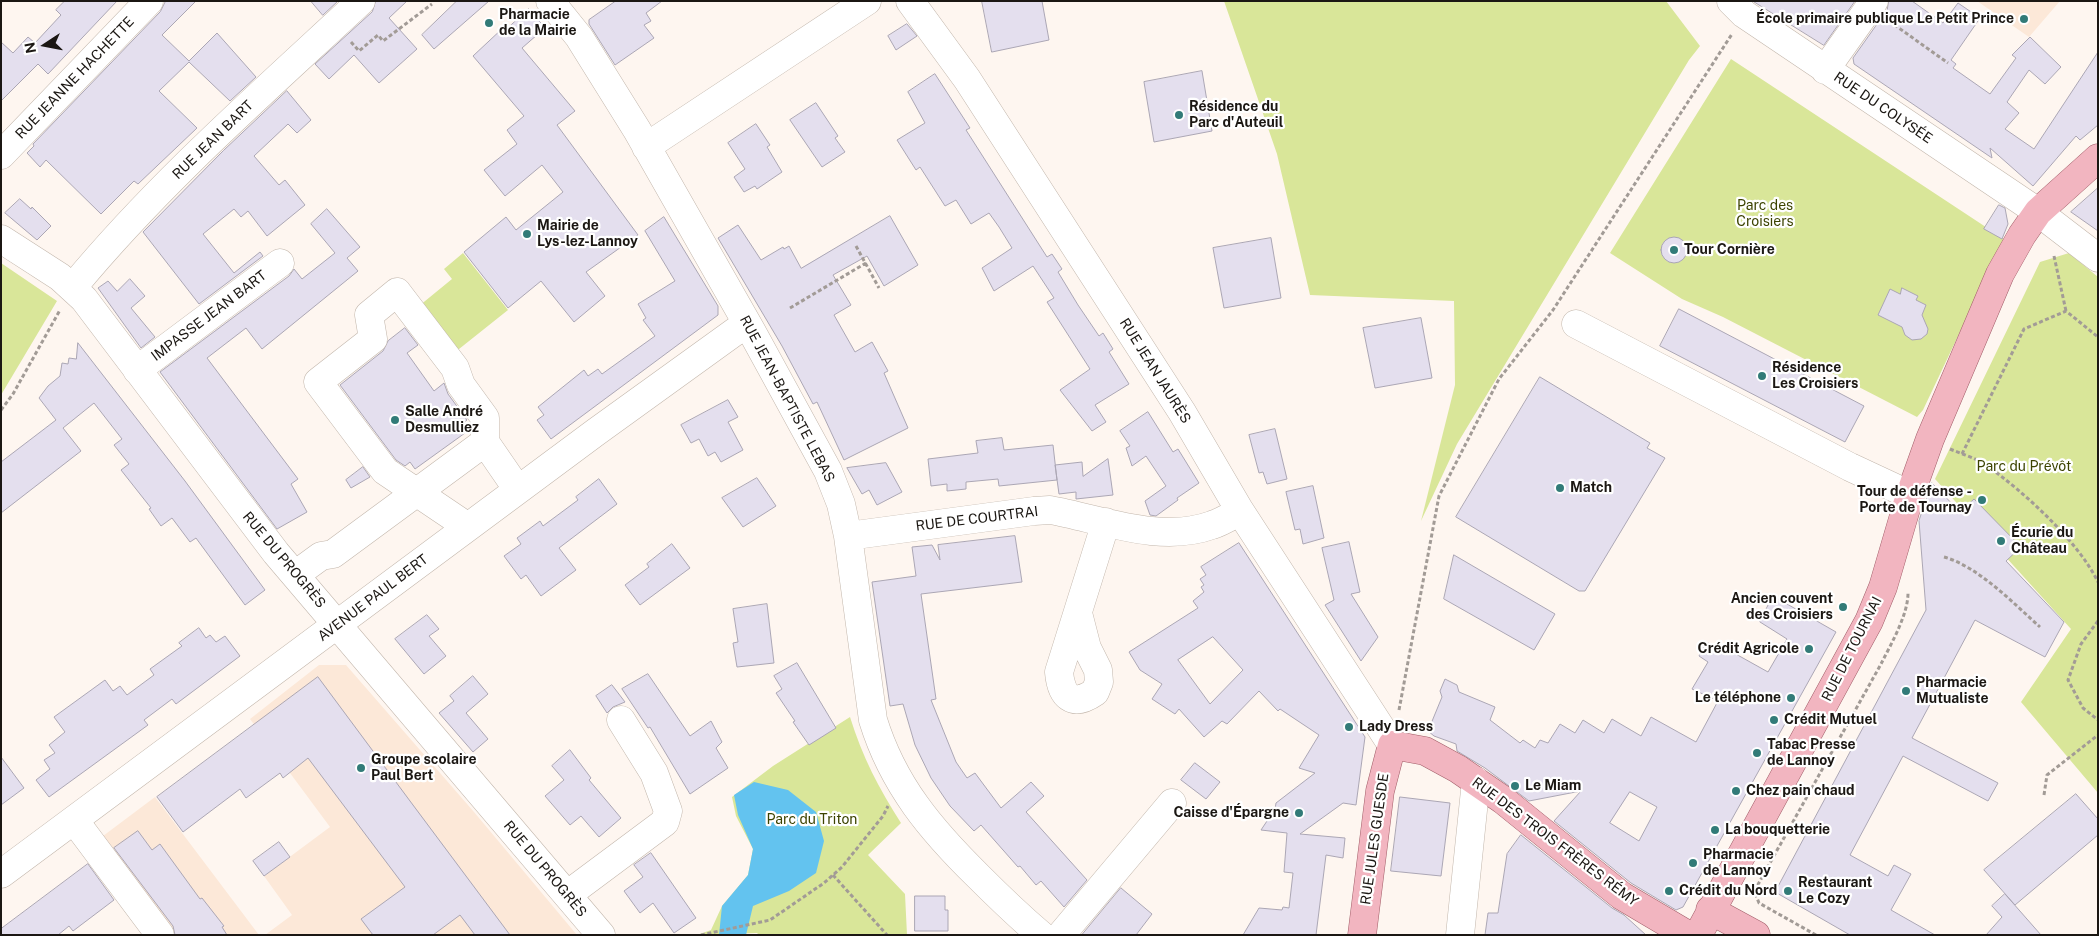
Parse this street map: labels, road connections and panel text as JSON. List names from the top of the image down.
{
  "streets": {
    "main road": ["RUE DE TOURNAI", "RUE JULES GUESDE", "RUE DES TROIS FRÈRES RÉMY"],
    "street": [
      "RUE JEANNE HACHETTE",
      "RUE DU COLYSÉE",
      "RUE JEAN BART",
      "IMPASSE JEAN BART",
      "RUE JEAN JAURÈS",
      "RUE JEAN-BAPTISTE LEBAS",
      "RUE DE COURTRAI",
      "RUE DU PROGRÈS",
      "AVENUE PAUL BERT"
    ]
  },
  "crossings": [
    ["RUE DU COLYSÉE", "RUE DE TOURNAI"],
    ["RUE JEAN BART", "RUE DU PROGRÈS"],
    ["IMPASSE JEAN BART", "RUE DU PROGRÈS"],
    ["RUE JEAN JAURÈS", "RUE DE COURTRAI"],
    ["RUE JEAN JAURÈS", "RUE JULES GUESDE"],
    ["RUE JEAN JAURÈS", "RUE DES TROIS FRÈRES RÉMY"],
    ["RUE JEAN-BAPTISTE LEBAS", "RUE DE COURTRAI"],
    ["RUE JEAN-BAPTISTE LEBAS", "AVENUE PAUL BERT"],
    ["RUE DU PROGRÈS", "AVENUE PAUL BERT"],
    ["RUE JULES GUESDE", "RUE DES TROIS FRÈRES RÉMY"]
  ],
  "parks": ["Parc des Croisiers", "Parc du Prévôt", "Parc du Triton"],
  "places": [
    "École primaire publique Le Petit Prince",
    "Pharmacie de la Mairie",
    "Résidence du Parc d'Auteuil",
    "Mairie de Lys-lez-Lannoy",
    "Tour Cornière",
    "Résidence Les Croisiers",
    "Salle André Desmulliez",
    "Match",
    "Tour de défense - Porte de Tournay",
    "Écurie du Château",
    "Ancien couvent des Croisiers",
    "Crédit Agricole",
    "Pharmacie Mutualiste",
    "Le téléphone",
    "Crédit Mutuel",
    "Lady Dress",
    "Tabac Presse de Lannoy",
    "Groupe scolaire Paul Bert",
    "Le Miam",
    "Chez pain chaud",
    "Caisse d'Épargne",
    "La bouquetterie",
    "Pharmacie de Lannoy",
    "Crédit du Nord",
    "Restaurant Le Cozy"
  ],
  "north": "left"
}
